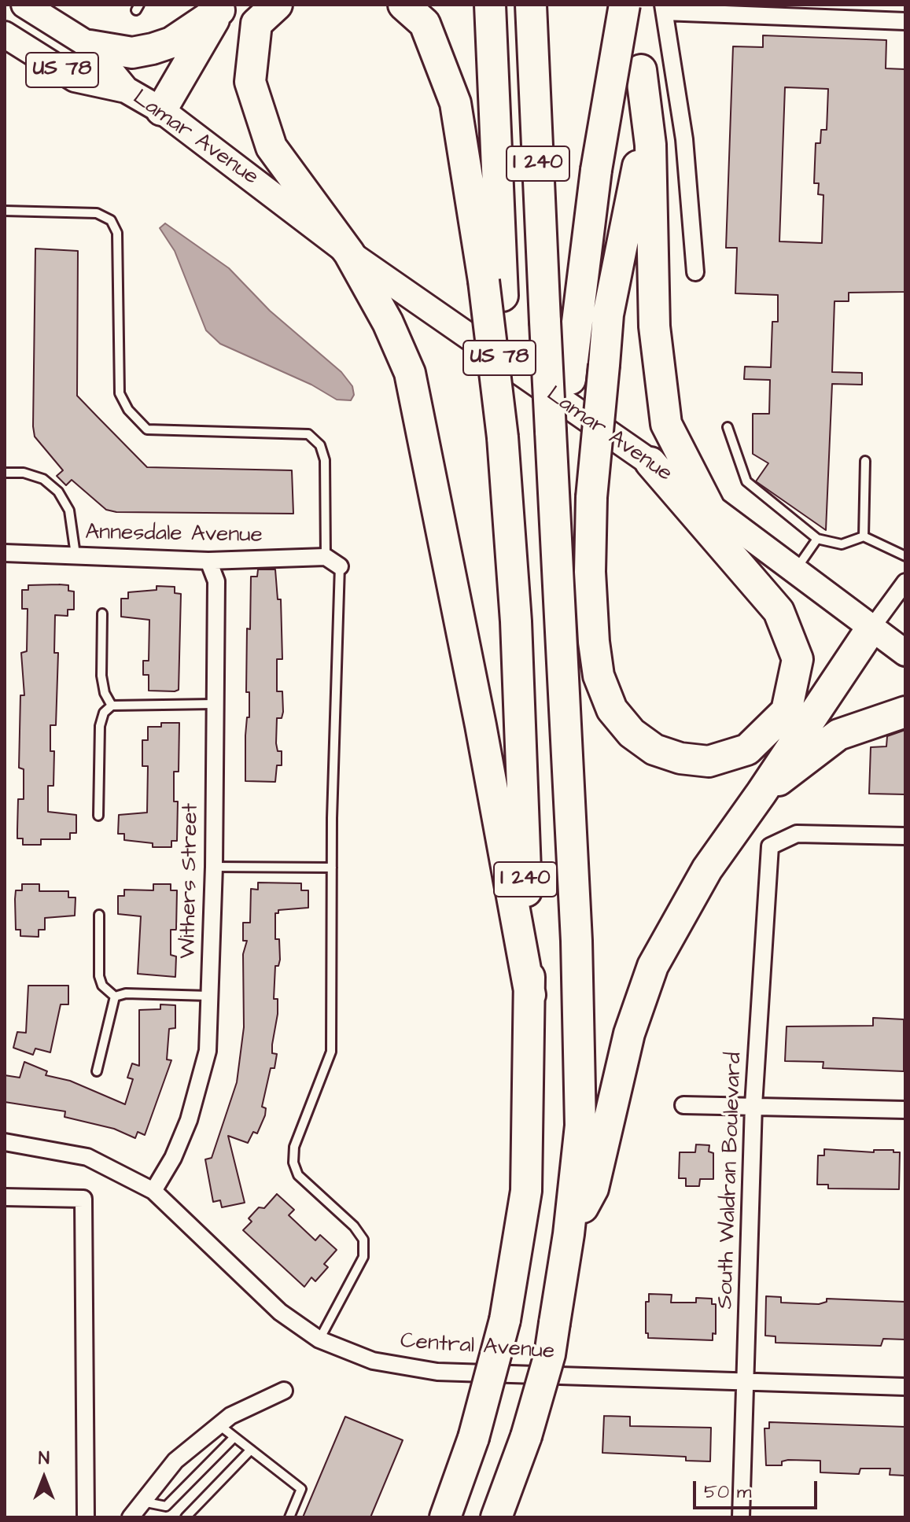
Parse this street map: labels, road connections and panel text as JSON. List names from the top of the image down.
{
  "streets": {
    "highway": ["I 240"],
    "main road": ["US 78", "Lamar Avenue"],
    "street": [
      "Annesdale Avenue",
      "Withers Street",
      "South Waldran Boulevard",
      "Central Avenue"
    ]
  },
  "crossings": [
    ["US 78", "Lamar Avenue"],
    ["Annesdale Avenue", "Withers Street"],
    ["Withers Street", "Central Avenue"],
    ["South Waldran Boulevard", "Central Avenue"]
  ],
  "scale_bar": "50 m",
  "north": "top"
}
